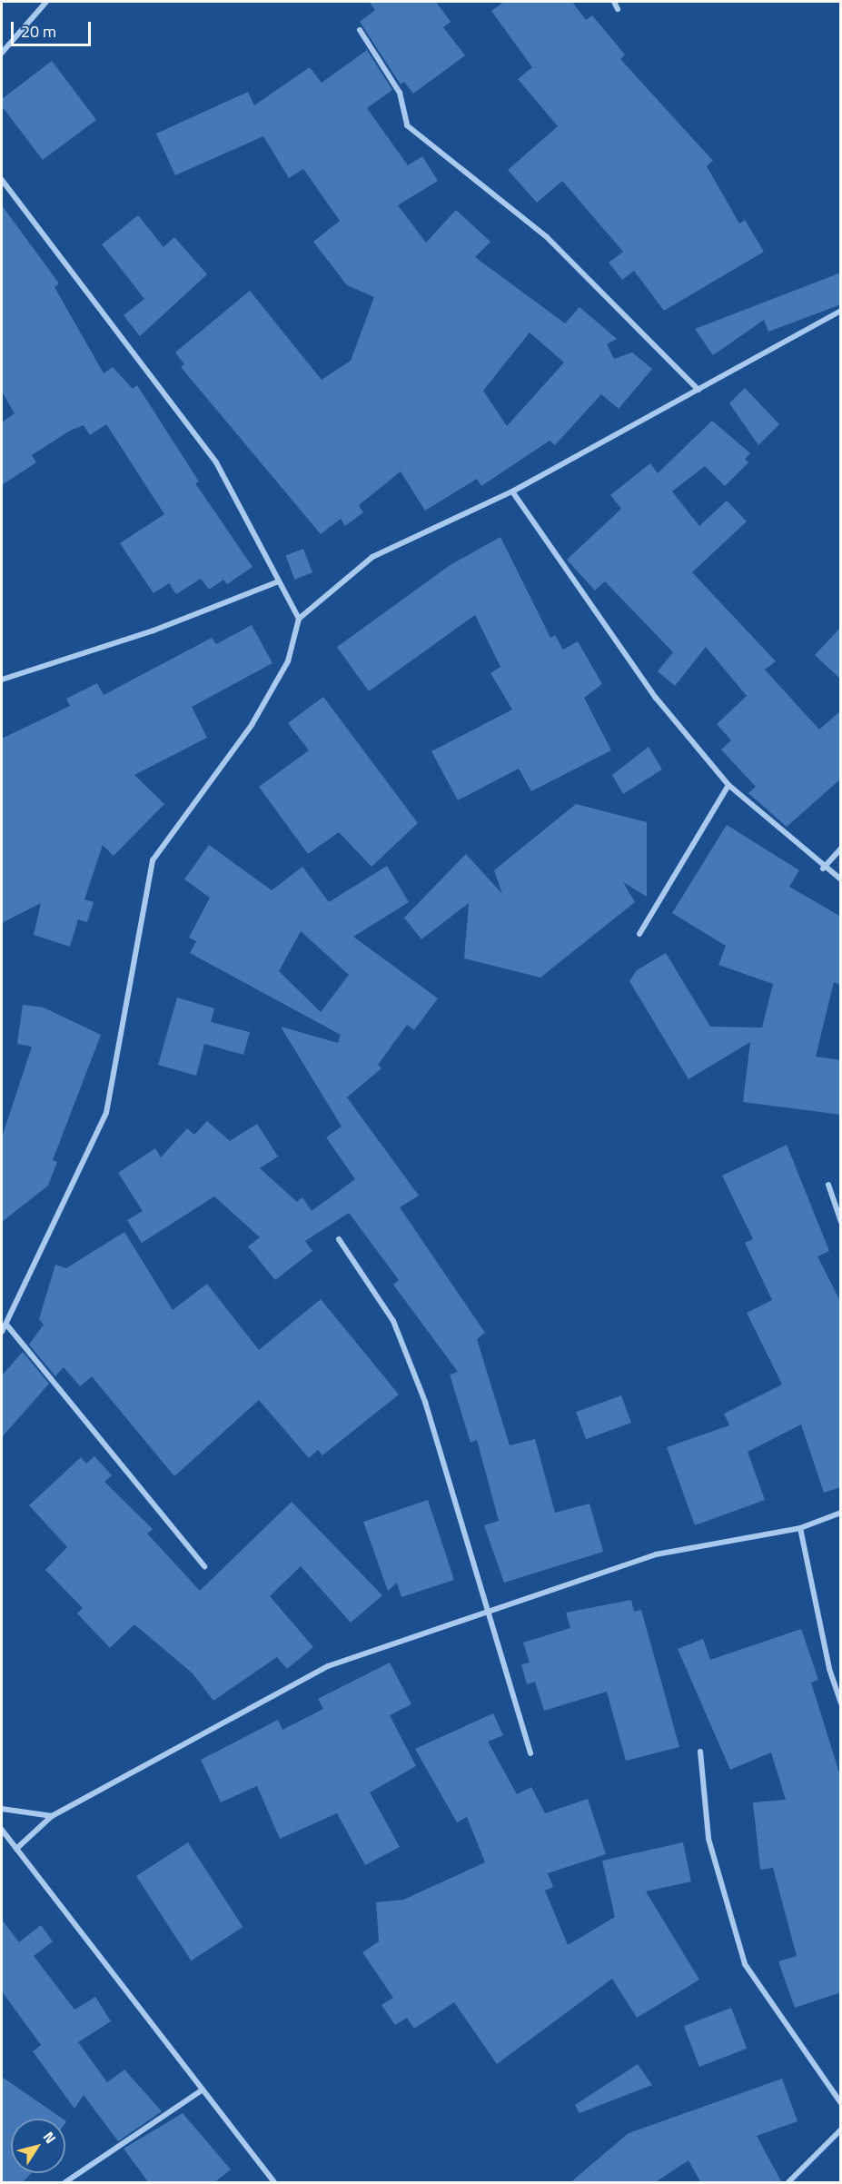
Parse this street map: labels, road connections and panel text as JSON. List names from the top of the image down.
{
  "scale_bar": "20 m",
  "north": "top right"
}
